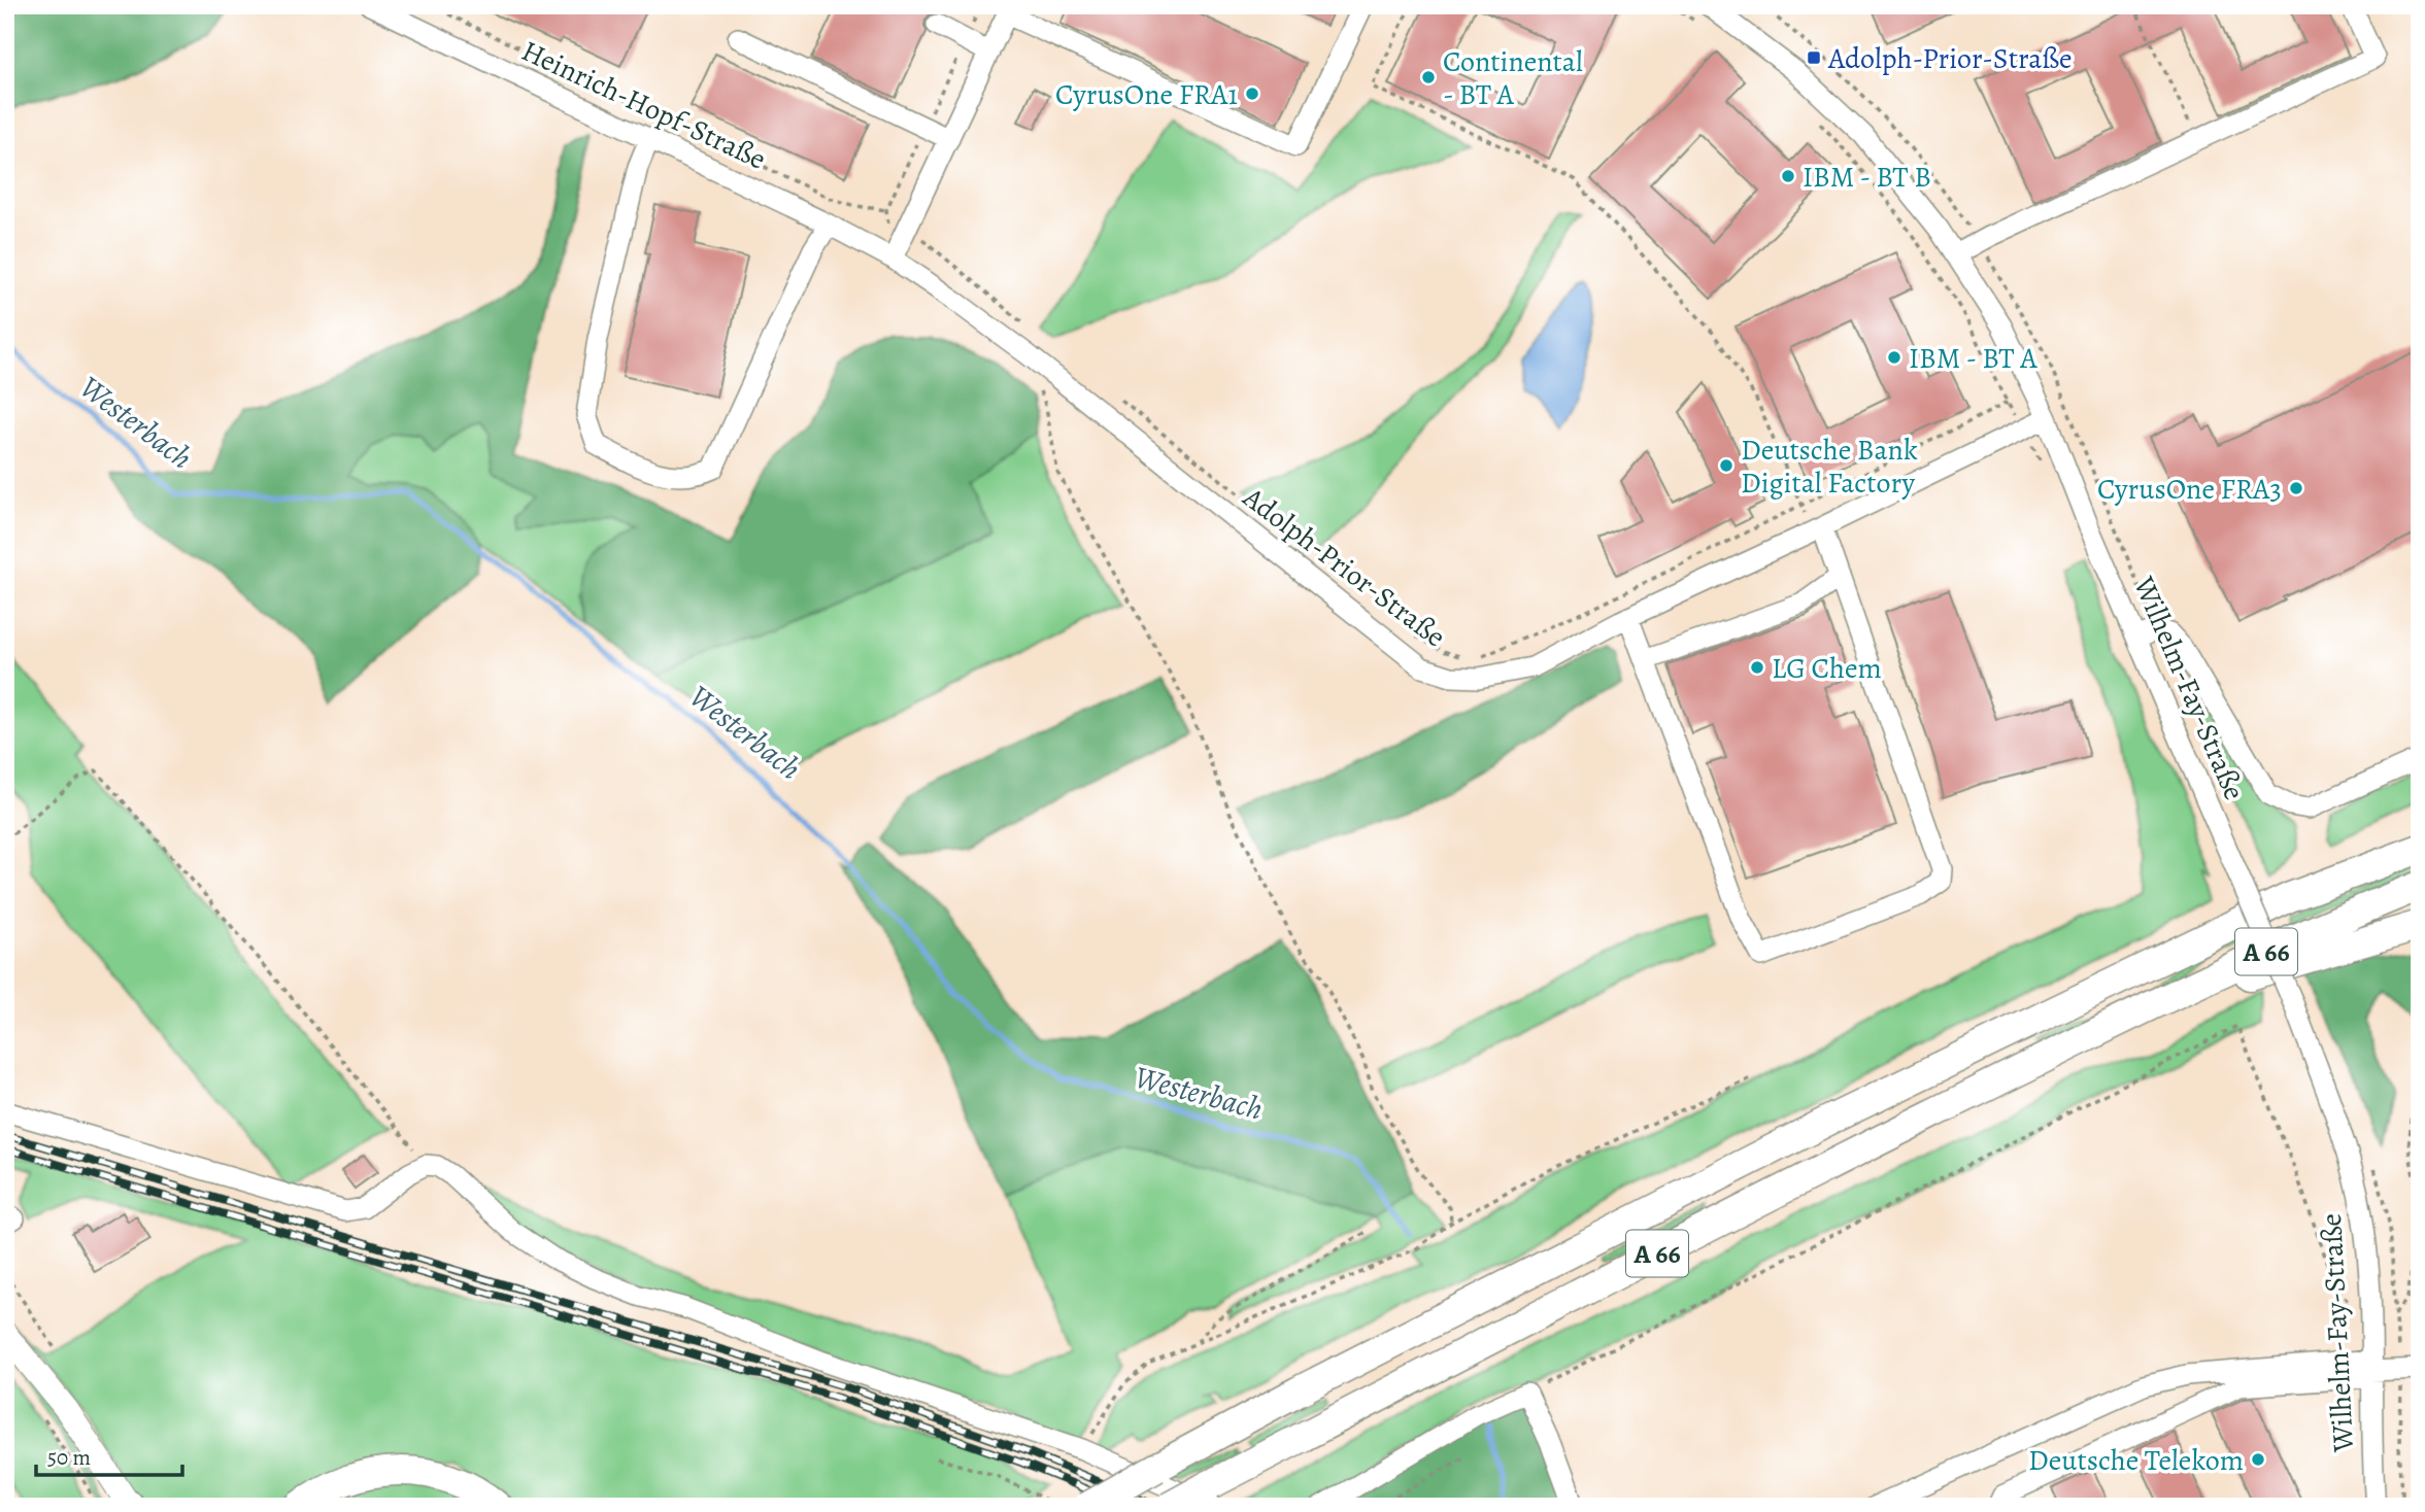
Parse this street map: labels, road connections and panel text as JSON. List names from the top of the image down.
{
  "streets": {
    "highway": ["A 66"],
    "street": ["Heinrich-Hopf-Straße", "Adolph-Prior-Straße", "Wilhelm-Fay-Straße"]
  },
  "crossings": [
    ["Heinrich-Hopf-Straße", "Adolph-Prior-Straße"],
    ["Adolph-Prior-Straße", "Wilhelm-Fay-Straße"]
  ],
  "water": ["Westerbach"],
  "places": {
    "transit": ["Adolph-Prior-Straße"],
    "other": [
      "Continental - BT A",
      "CyrusOne FRA1",
      "IBM - BT B",
      "IBM - BT A",
      "Deutsche Bank Digital Factory",
      "CyrusOne FRA3",
      "LG Chem",
      "Deutsche Telekom"
    ]
  },
  "scale_bar": "50 m"
}
